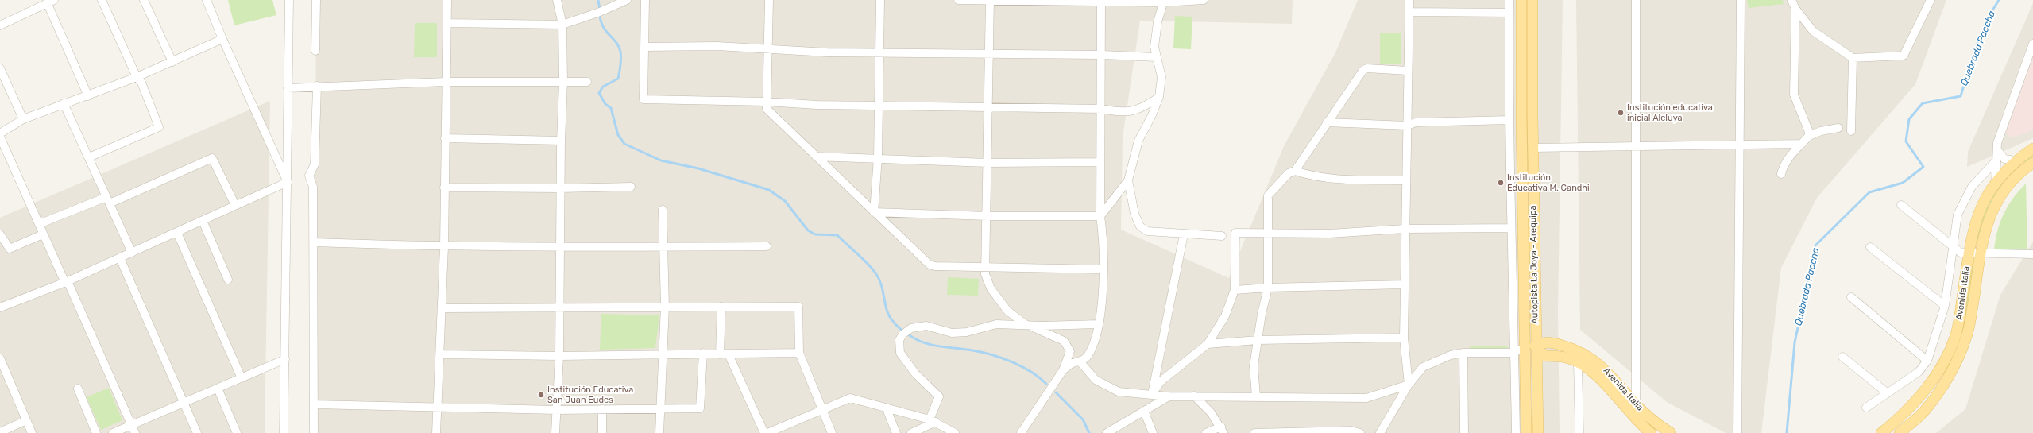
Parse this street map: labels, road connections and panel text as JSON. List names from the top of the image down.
{
  "streets": {
    "main road": ["Autopista La Joya - Arequipa", "Avenida Italia"]
  },
  "crossings": [
    ["Autopista La Joya - Arequipa", "Avenida Italia"]
  ],
  "water": ["Quebrada Paccha"],
  "places": ["Institución educativa inicial Aleluya", "Institución Educativa M. Gandhi", "Institución Educativa San Juan Eudes"]
}
